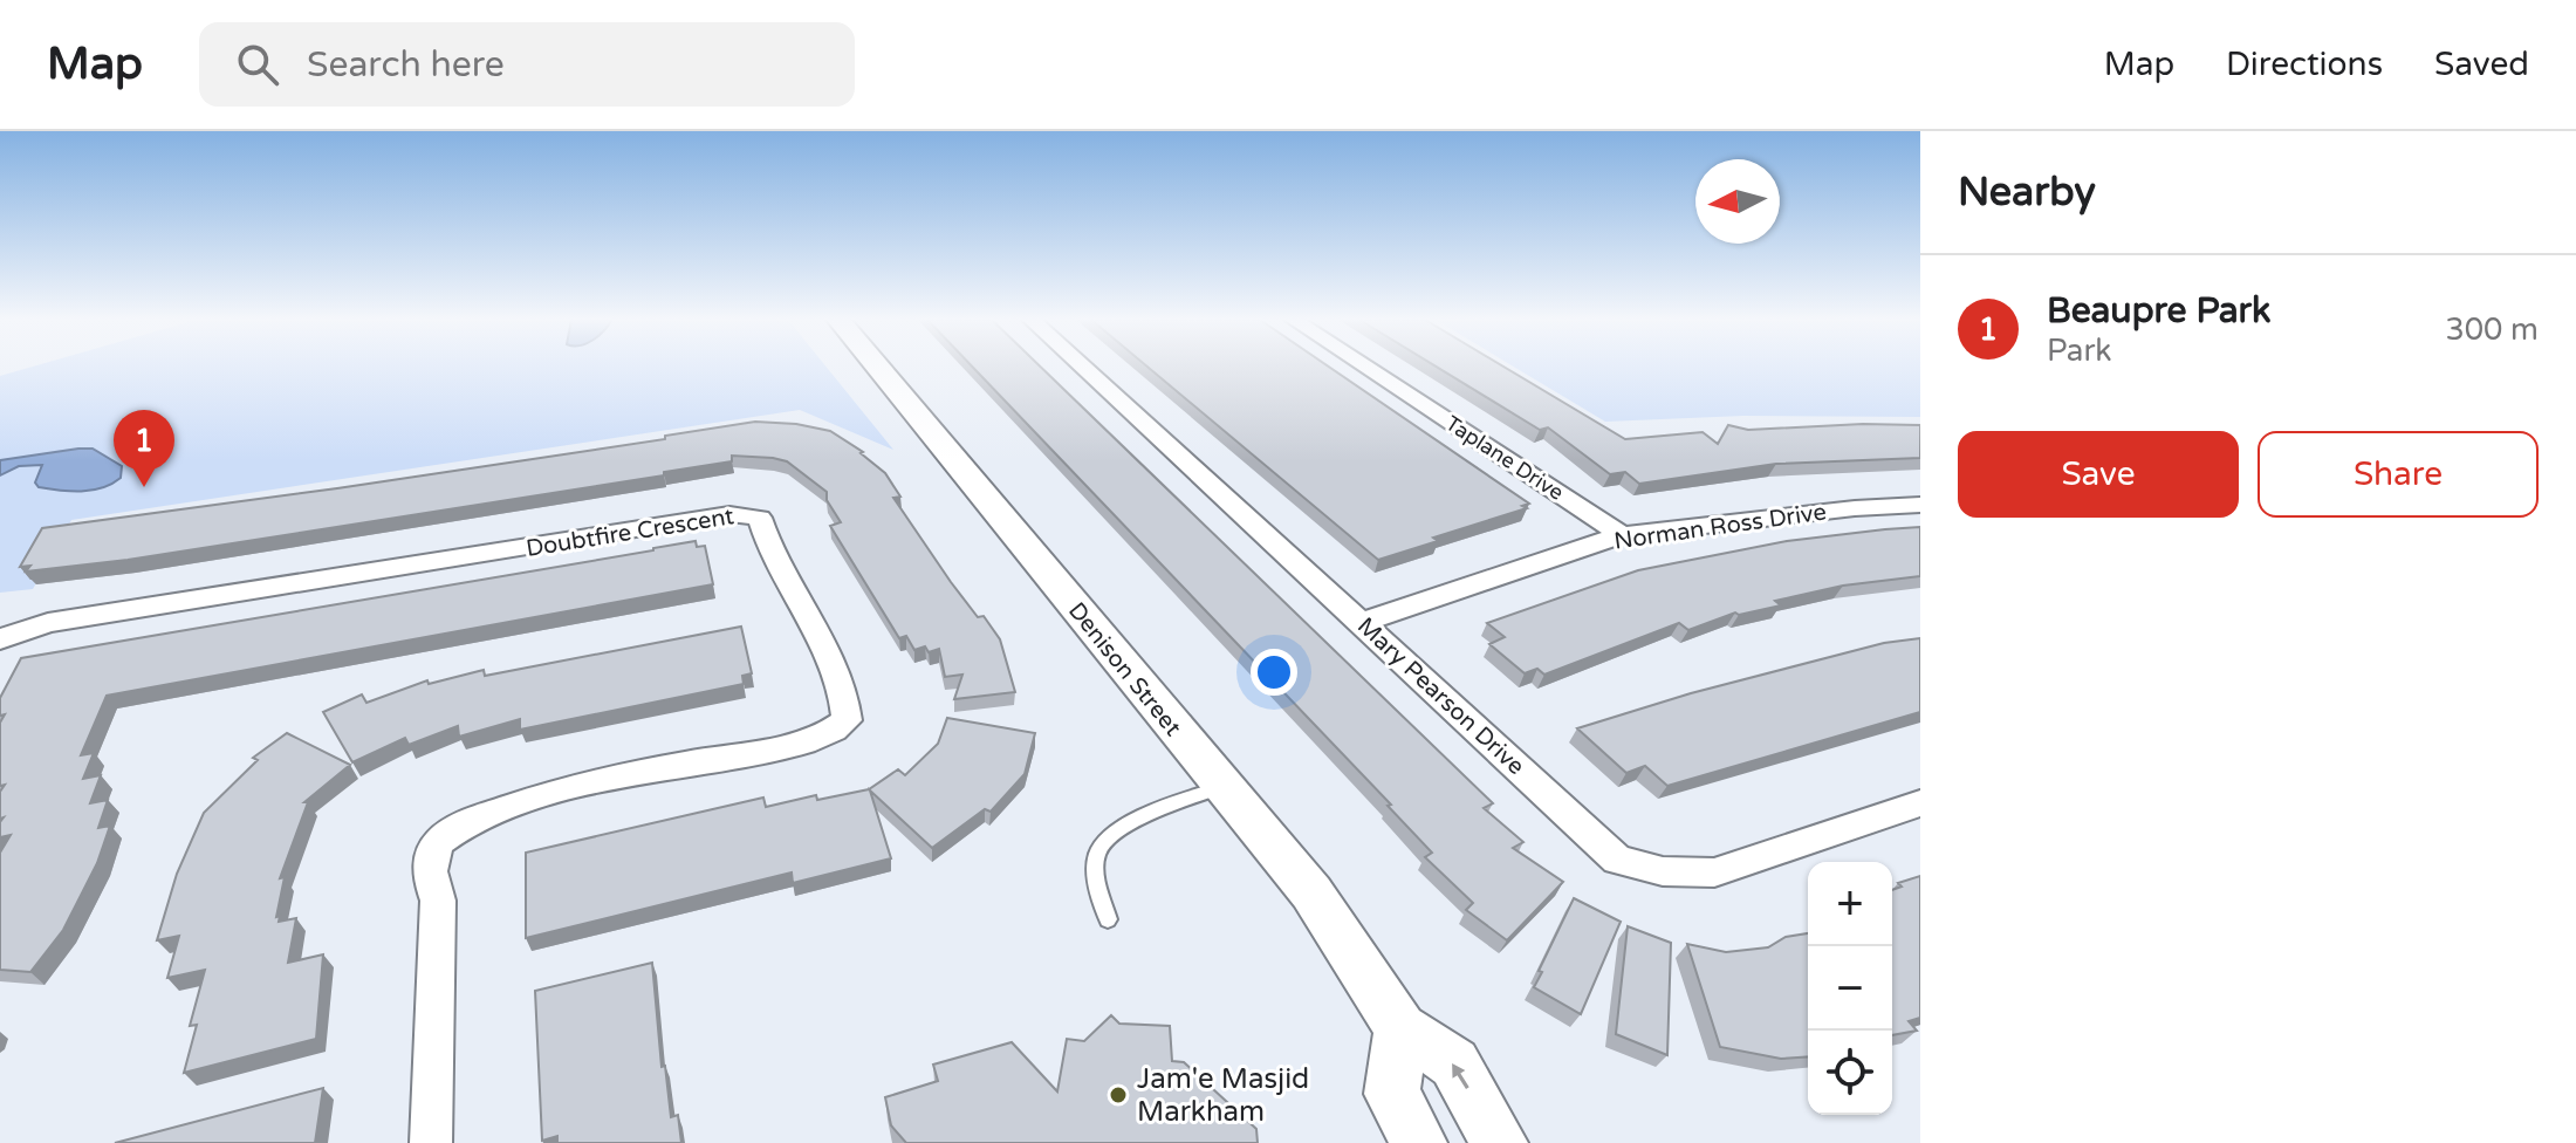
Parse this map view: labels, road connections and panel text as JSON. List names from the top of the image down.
{
  "streets": {
    "street": [
      "Taplane Drive",
      "Norman Ross Drive",
      "Doubtfire Crescent",
      "Denison Street",
      "Mary Pearson Drive"
    ]
  },
  "crossings": [
    ["Taplane Drive", "Norman Ross Drive"],
    ["Norman Ross Drive", "Mary Pearson Drive"]
  ],
  "places": ["Jam'e Masjid Markham"],
  "north": "left",
  "page": {
    "header": "Map",
    "search": "Search here",
    "nav": ["Map", "Directions", "Saved"],
    "heading": "Nearby",
    "list": [
      {
        "mark": "1",
        "name": "Beaupre Park",
        "note": "Park",
        "value": "300 m"
      }
    ],
    "buttons": ["Save", "Share"],
    "pins": "1",
    "map_buttons": ["+", "−"]
  }
}
